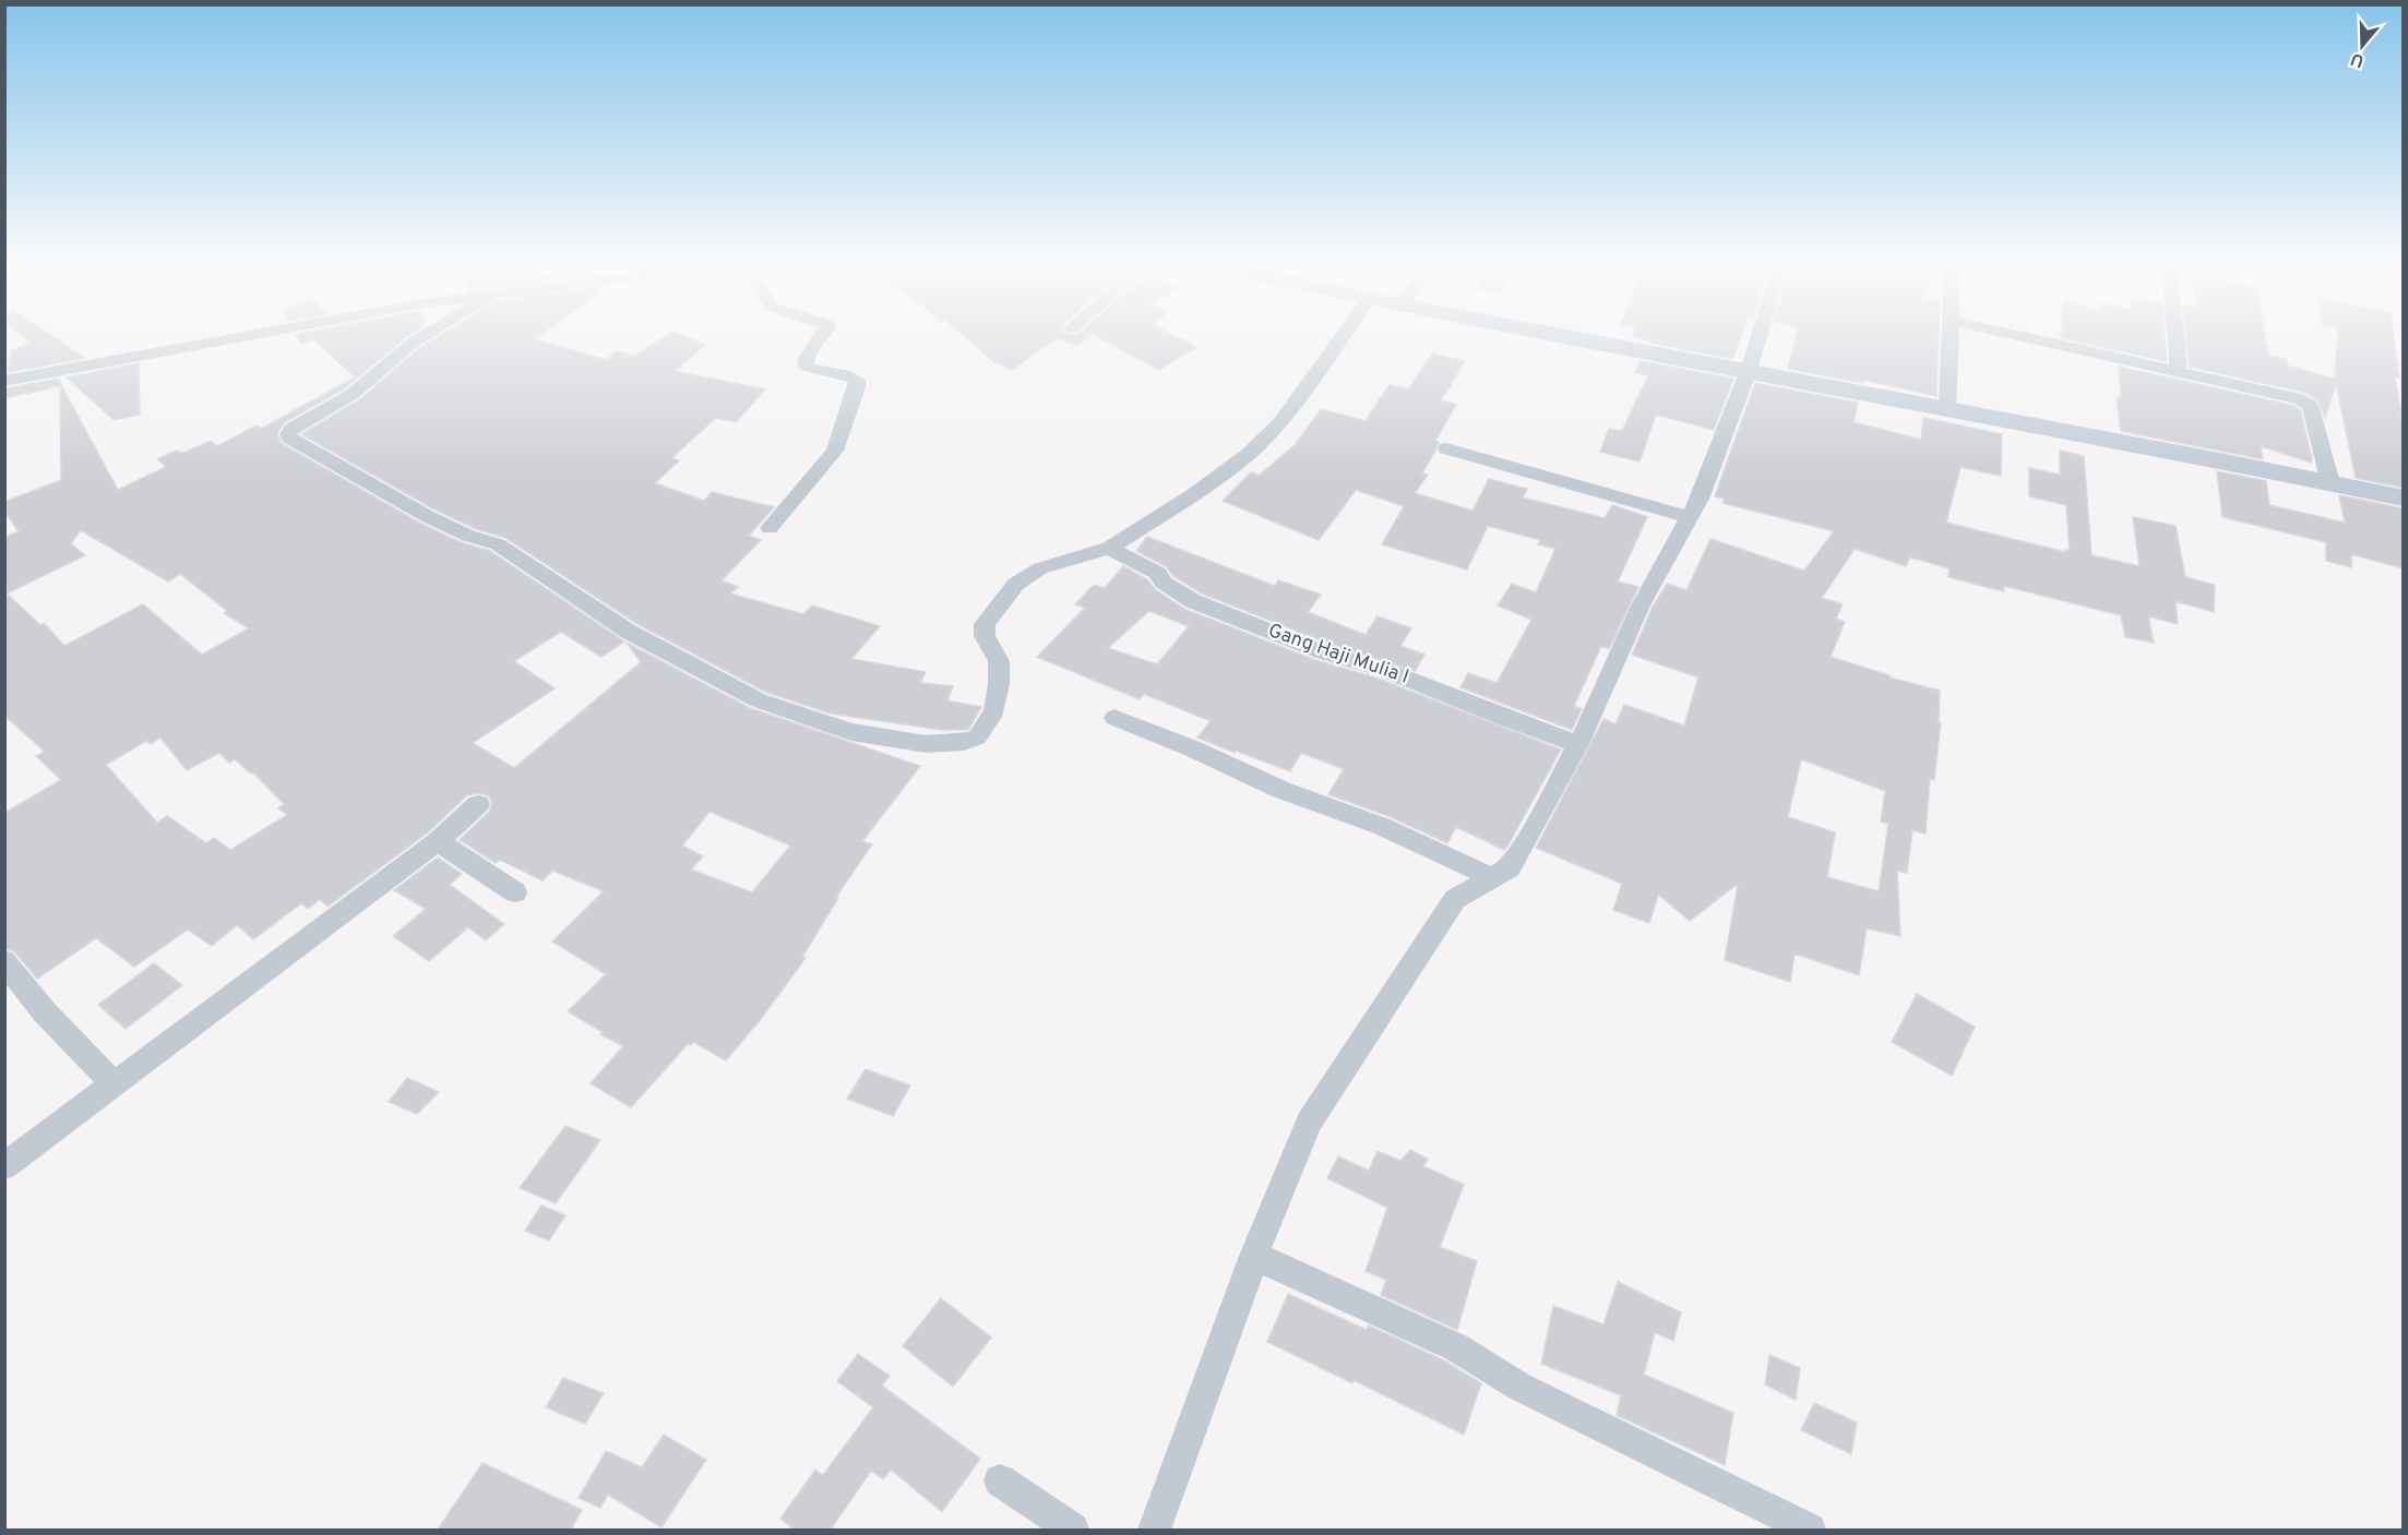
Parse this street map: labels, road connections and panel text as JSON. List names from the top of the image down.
{
  "streets": {
    "street": ["Gang Haji Mulia I"]
  },
  "north": "bottom"
}
